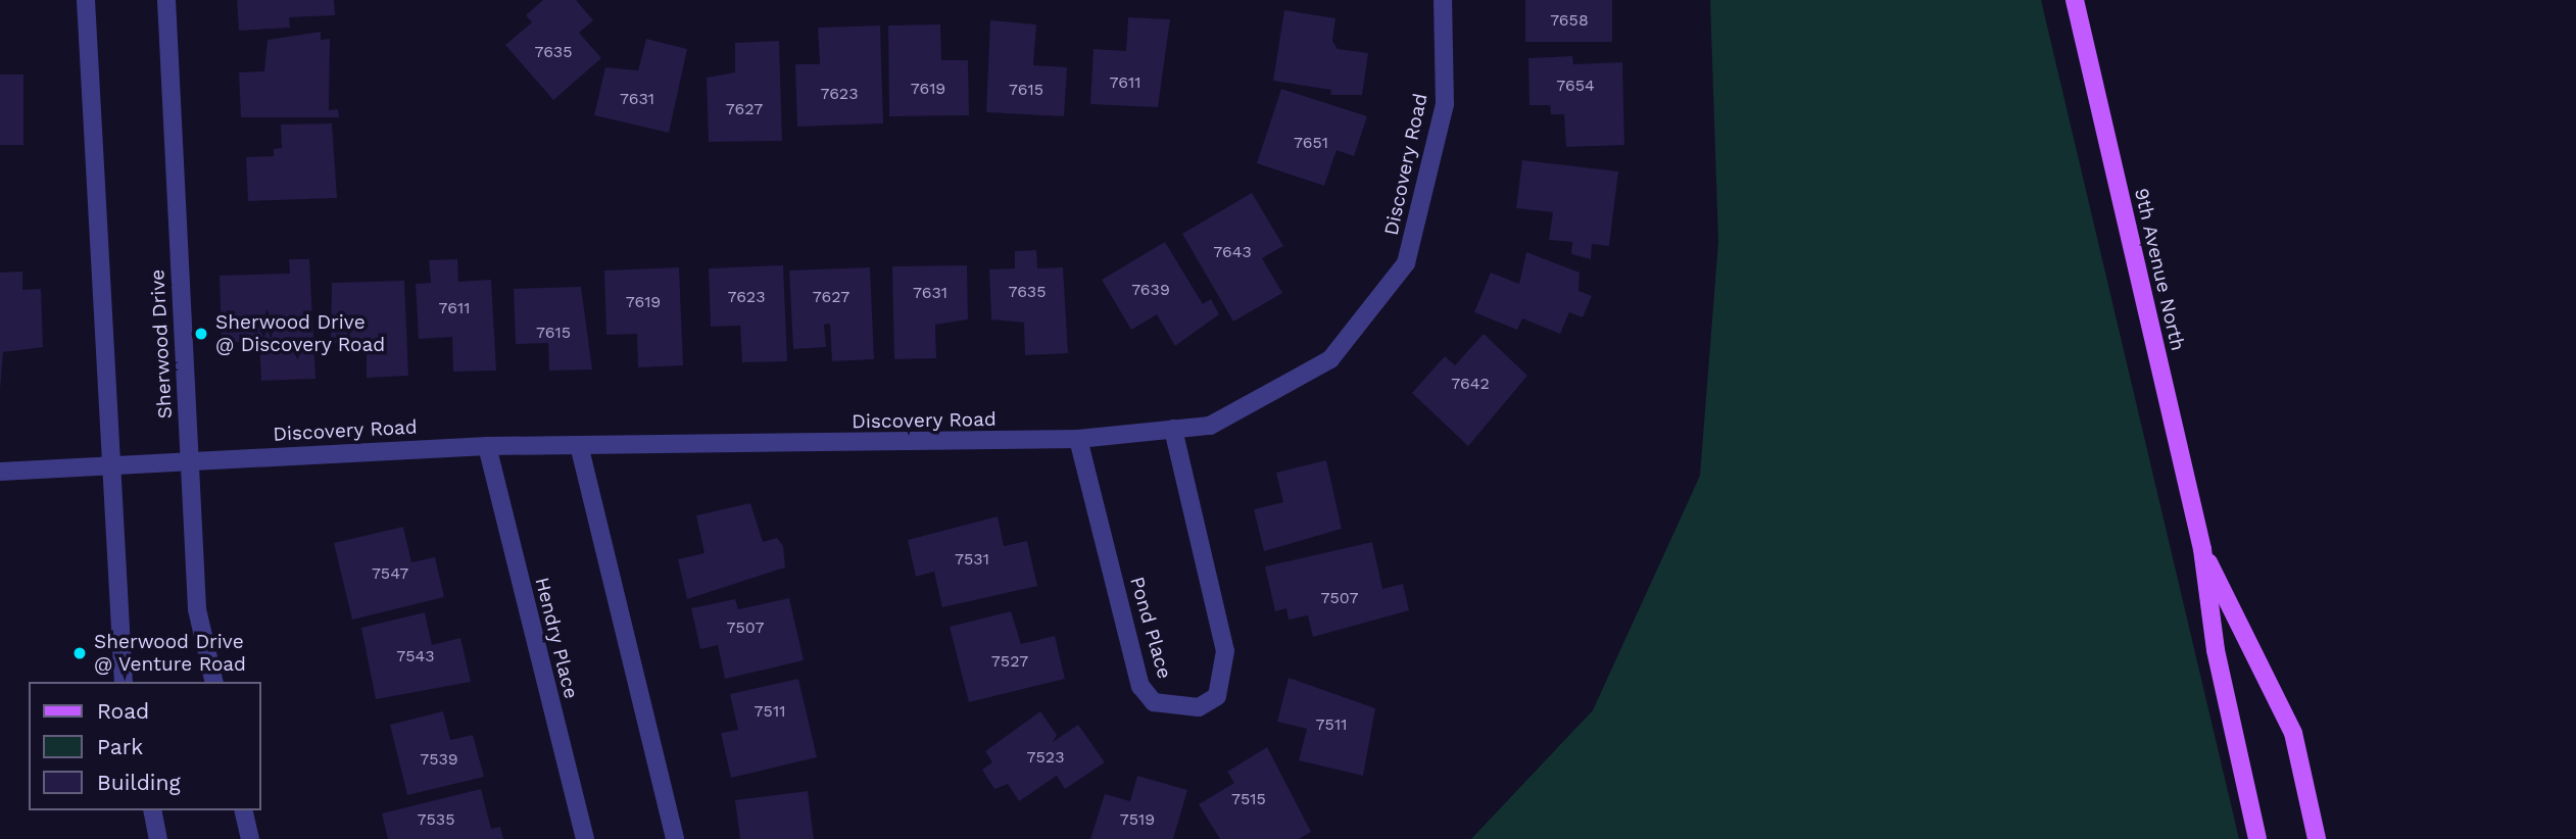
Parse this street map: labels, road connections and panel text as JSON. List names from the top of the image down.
{
  "streets": {
    "main road": ["9th Avenue North"],
    "street": [
      "Discovery Road",
      "Sherwood Drive",
      "Pond Place",
      "Hendry Place"
    ]
  },
  "crossings": [
    ["Discovery Road", "Sherwood Drive"],
    ["Discovery Road", "Pond Place"],
    ["Discovery Road", "Hendry Place"]
  ],
  "places": ["Sherwood Drive @ Discovery Road", "Sherwood Drive @ Venture Road"],
  "house_numbers": [
    "7658",
    "7635",
    "7611",
    "7654",
    "7619",
    "7615",
    "7623",
    "7631",
    "7627",
    "7651",
    "7643",
    "7639",
    "7635",
    "7631",
    "7623",
    "7627",
    "7619",
    "7611",
    "7615",
    "7642",
    "7531",
    "7547",
    "7507",
    "7507",
    "7543",
    "7527",
    "7511",
    "7511",
    "7523",
    "7539",
    "7515",
    "7535",
    "7519"
  ],
  "legend": ["Road", "Park", "Building"]
}
